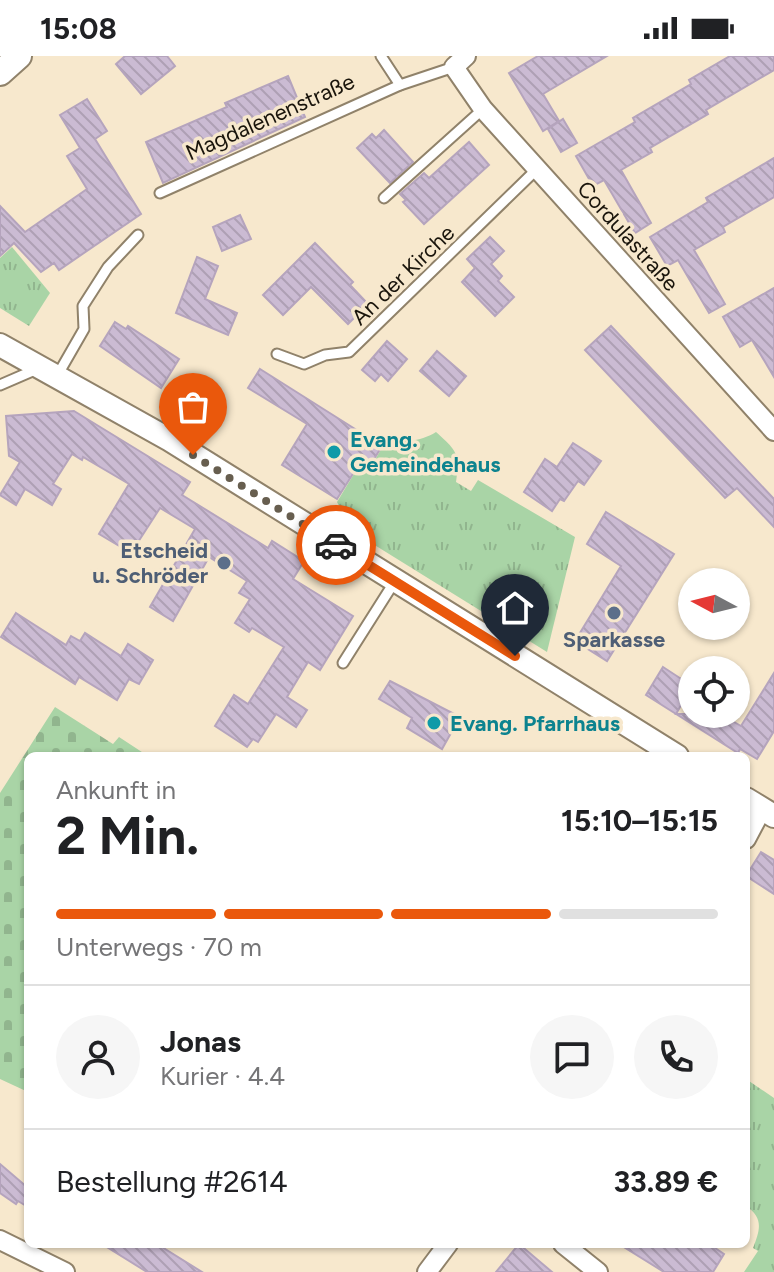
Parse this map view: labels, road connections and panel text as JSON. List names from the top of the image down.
{
  "streets": {
    "street": ["Cordulastraße"],
    "lane": ["Magdalenenstraße", "An der Kirche"]
  },
  "crossings": [
    ["Magdalenenstraße", "Cordulastraße"],
    ["Cordulastraße", "An der Kirche"]
  ],
  "places": [
    "Evang. Gemeindehaus",
    "Etscheid u. Schröder",
    "Sparkasse",
    "Evang. Pfarrhaus"
  ],
  "north": "left",
  "page": {
    "status": "15:08",
    "heading": ["2 Min.", "Ankunft in", "15:10–15:15"],
    "panel": [
      "Jonas",
      "Kurier · 4.4",
      "Bestellung #2614",
      "33.89 €"
    ],
    "bar": "Unterwegs · 70 m"
  }
}
